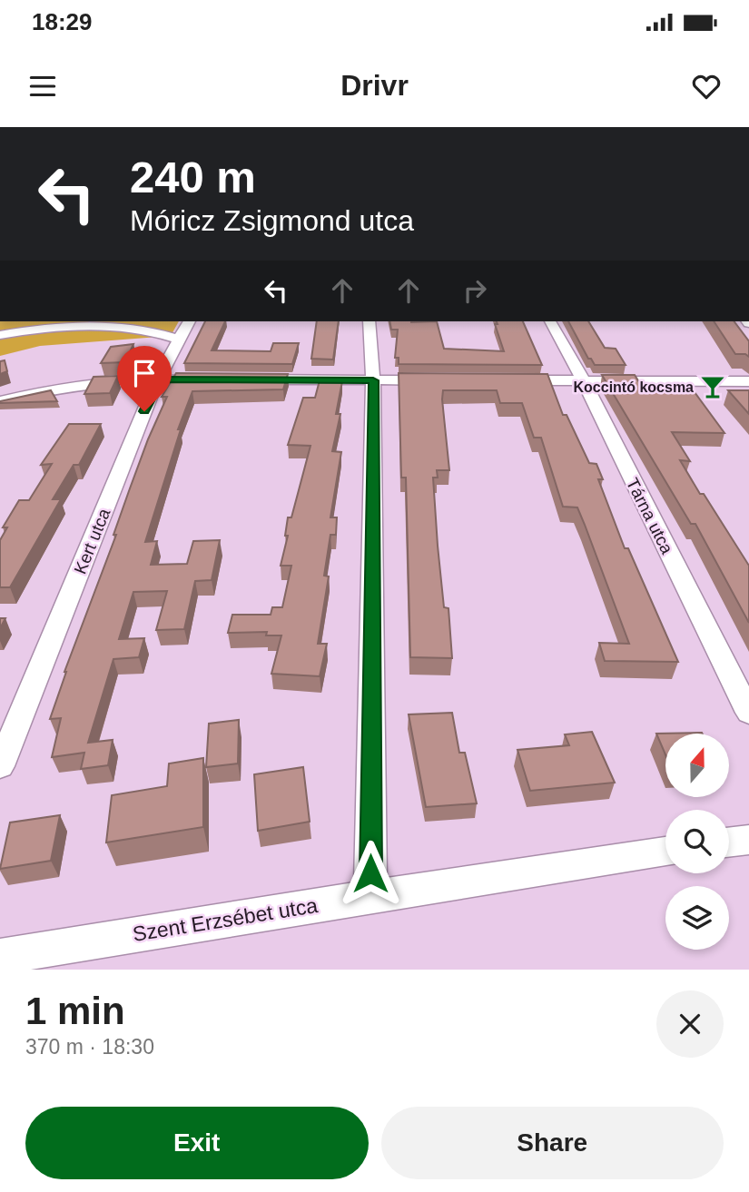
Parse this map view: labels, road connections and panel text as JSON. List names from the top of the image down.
{
  "streets": {
    "street": ["Tárna utca", "Kert utca", "Szent Erzsébet utca"]
  },
  "places": {
    "bar": ["Koccintó kocsma"]
  },
  "north": "top",
  "page": {
    "status": "18:29",
    "header": "Drivr",
    "turn": ["240 m", "Móricz Zsigmond utca"],
    "heading": ["1 min", "370 m · 18:30"],
    "buttons": ["Exit", "Share"]
  }
}
